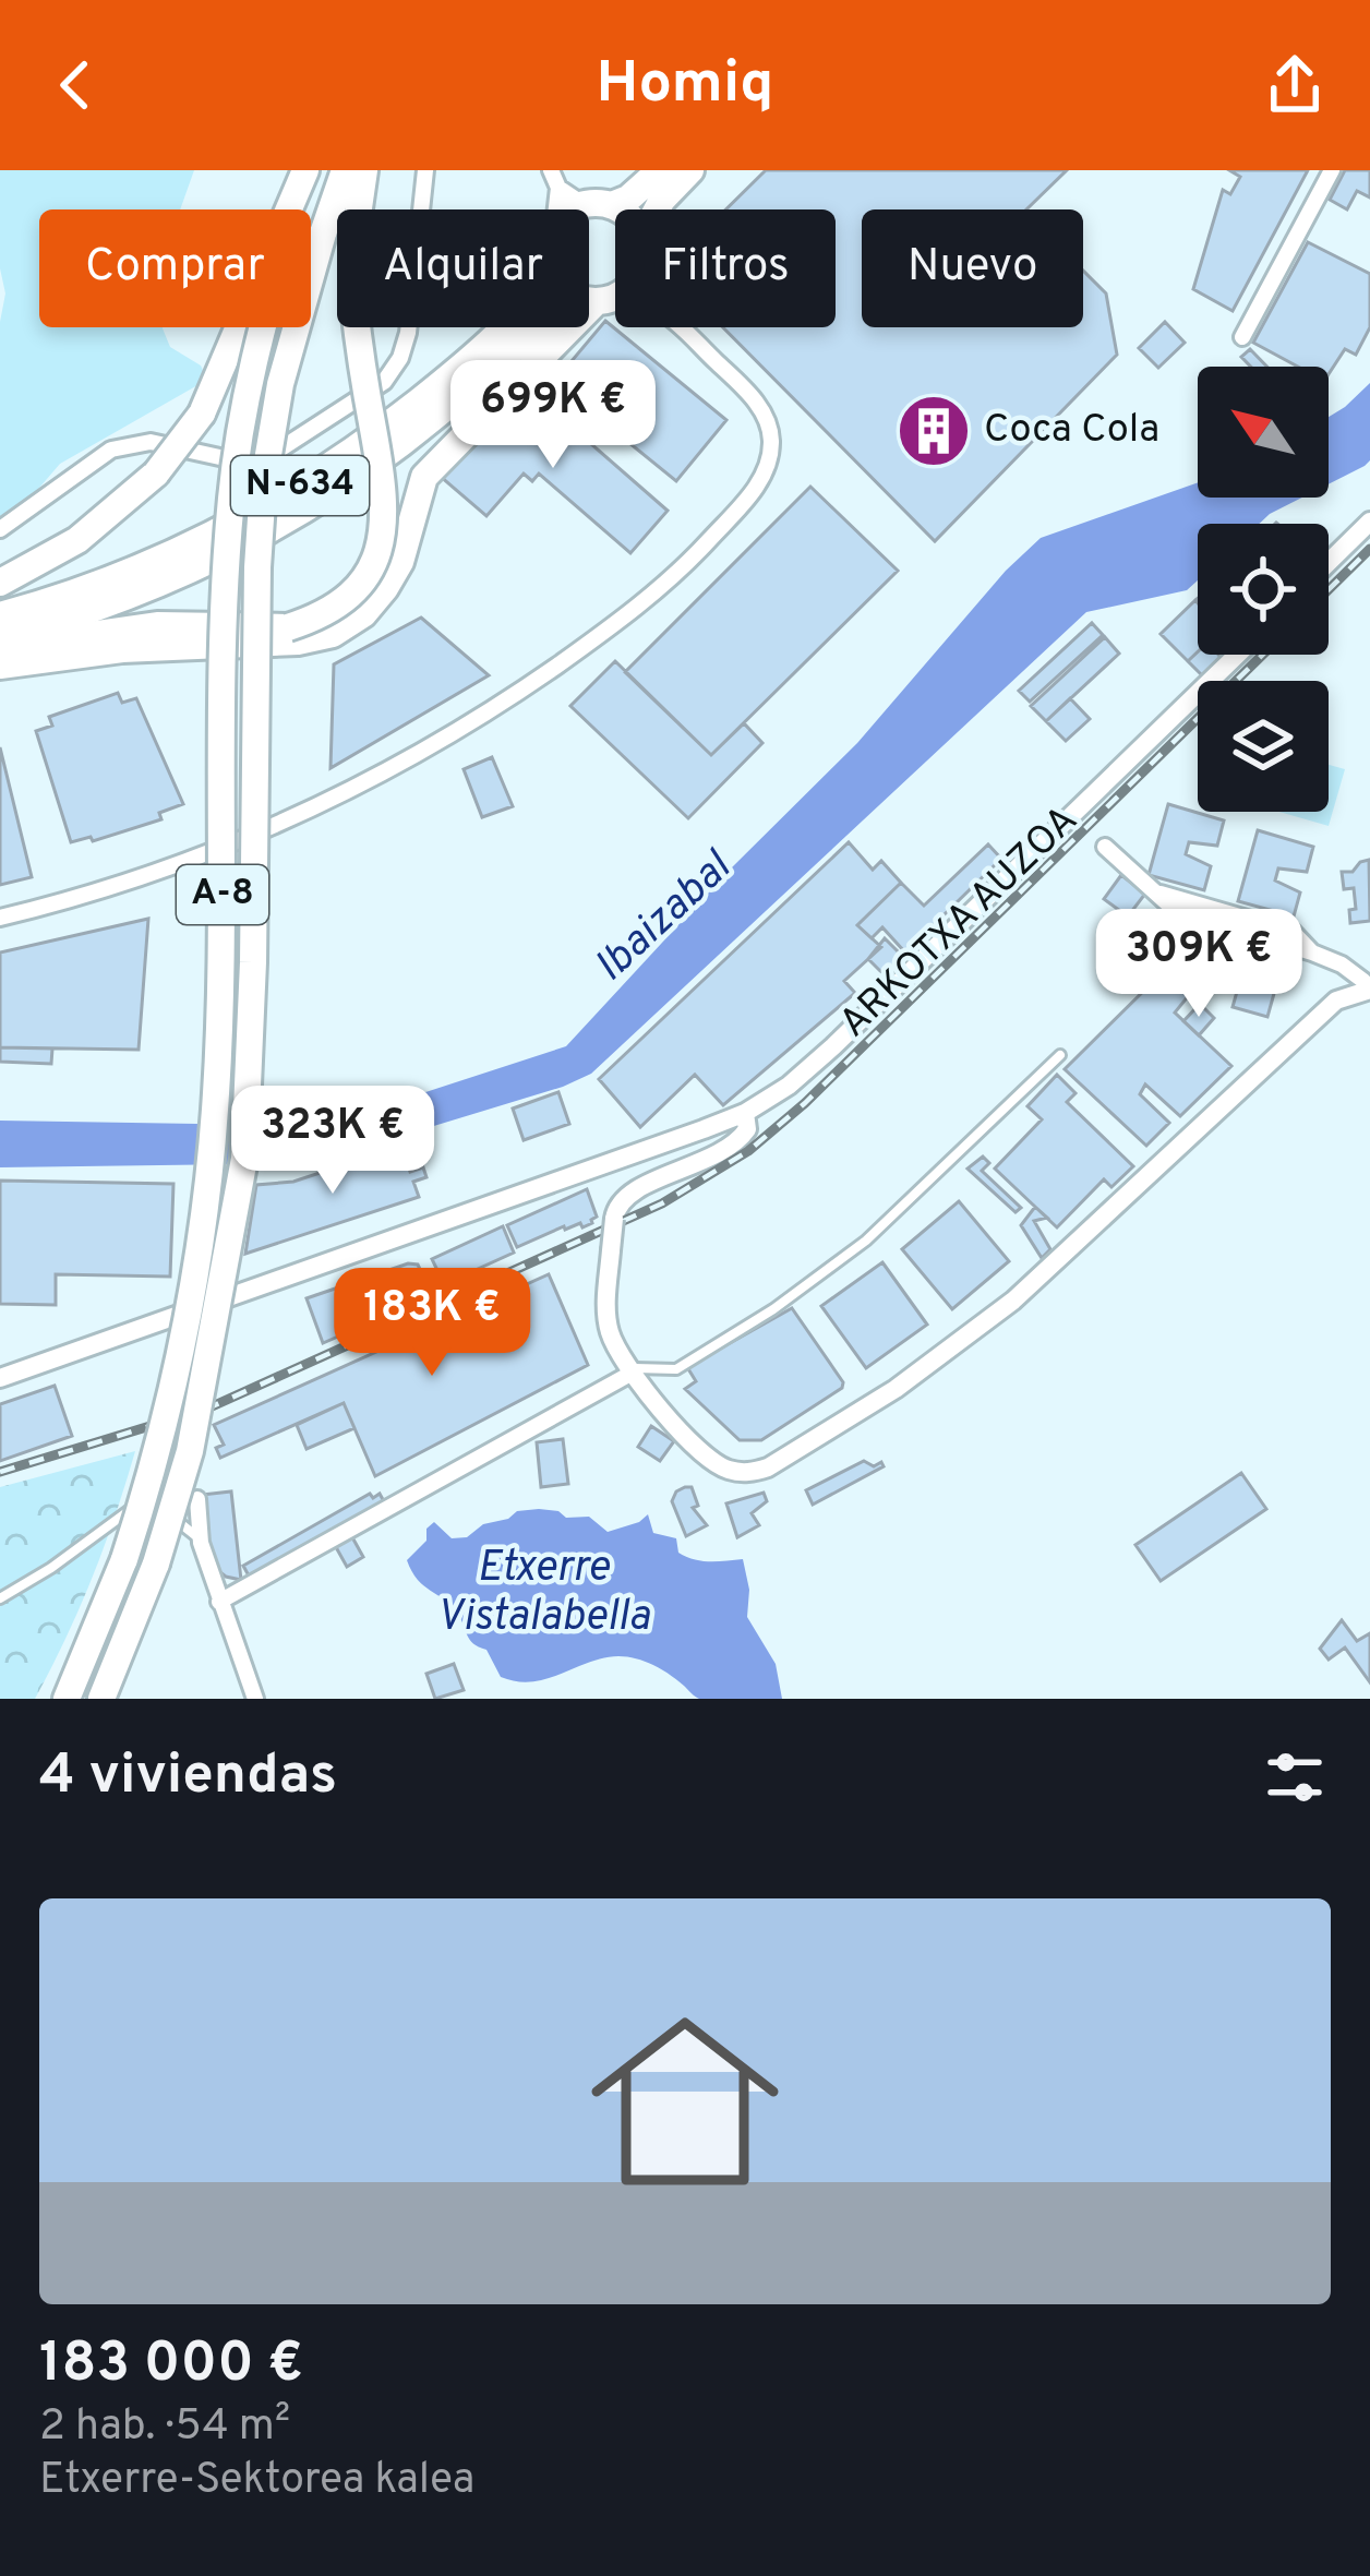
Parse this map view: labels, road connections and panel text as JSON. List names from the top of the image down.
{
  "streets": {
    "highway": ["N-634", "A-8"],
    "street": ["ARKOTXA AUZOA"]
  },
  "water": ["Ibaizabal", "Etxerre Vistalabella"],
  "places": {
    "building": ["Coca Cola"]
  },
  "north": "top left",
  "page": {
    "header": "Homiq",
    "chip": [
      "Comprar",
      "Alquilar",
      "Filtros",
      "Nuevo"
    ],
    "price": [
      "699K €",
      "309K €",
      "323K €",
      "183K €"
    ],
    "heading": "4 viviendas",
    "list": [
      {
        "name": "183 000 €",
        "note": "2 hab. · 54 m² · Etxerre-Sektorea kalea"
      }
    ]
  }
}
